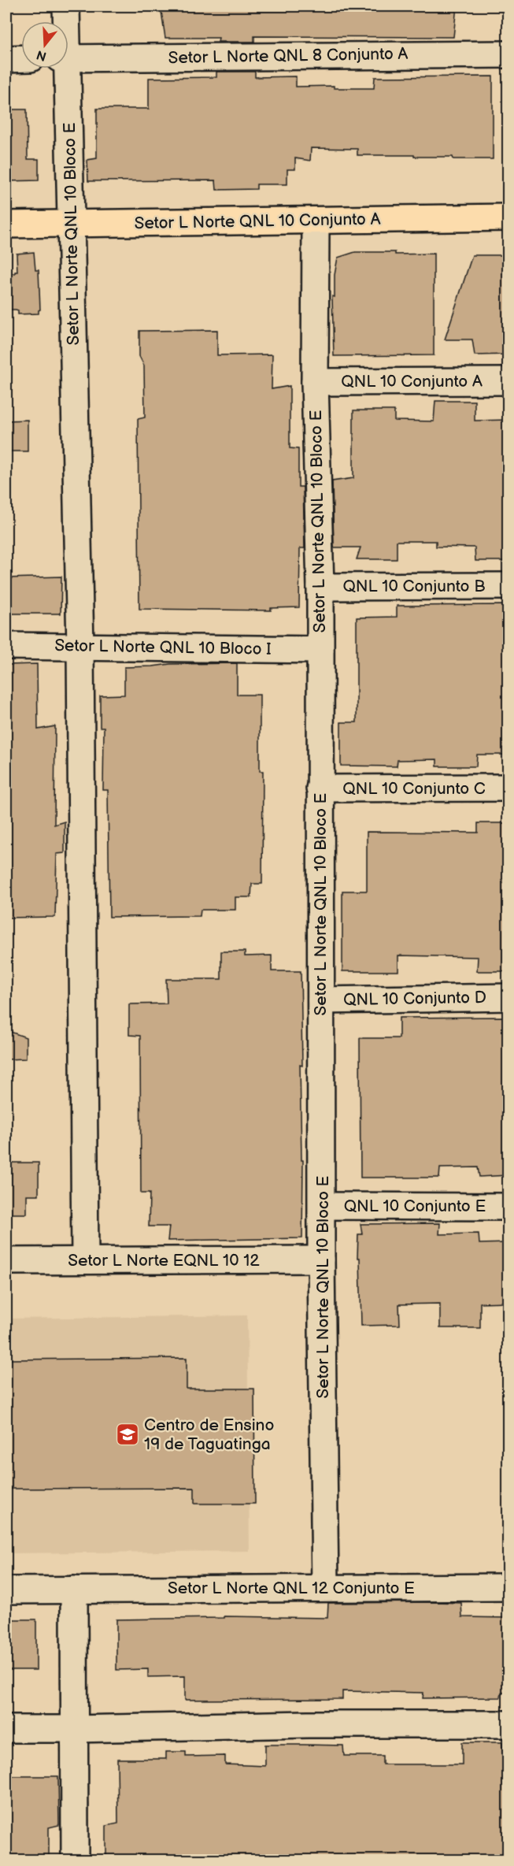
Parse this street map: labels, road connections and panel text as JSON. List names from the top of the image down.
{
  "streets": {
    "main road": ["Setor L Norte QNL 10 Conjunto A"],
    "street": [
      "Setor L Norte QNL 8 Conjunto A",
      "Setor L Norte QNL 10 Bloco E",
      "QNL 10 Conjunto A",
      "QNL 10 Conjunto B",
      "Setor L Norte QNL 10 Bloco I",
      "QNL 10 Conjunto C",
      "QNL 10 Conjunto D",
      "QNL 10 Conjunto E",
      "Setor L Norte EQNL 10 12",
      "Setor L Norte QNL 12 Conjunto E"
    ]
  },
  "crossings": [
    ["Setor L Norte QNL 10 Conjunto A", "Setor L Norte QNL 10 Bloco E"],
    ["Setor L Norte QNL 10 Bloco E", "QNL 10 Conjunto A"],
    ["Setor L Norte QNL 10 Bloco E", "QNL 10 Conjunto B"],
    ["Setor L Norte QNL 10 Bloco E", "Setor L Norte QNL 10 Bloco I"],
    ["Setor L Norte QNL 10 Bloco E", "QNL 10 Conjunto C"],
    ["Setor L Norte QNL 10 Bloco E", "QNL 10 Conjunto D"],
    ["Setor L Norte QNL 10 Bloco E", "QNL 10 Conjunto E"],
    ["Setor L Norte QNL 10 Bloco E", "Setor L Norte EQNL 10 12"],
    ["Setor L Norte QNL 10 Bloco E", "Setor L Norte QNL 12 Conjunto E"]
  ],
  "places": {
    "school or university": ["Centro de Ensino 19 de Taguatinga"]
  },
  "north": "bottom"
}
